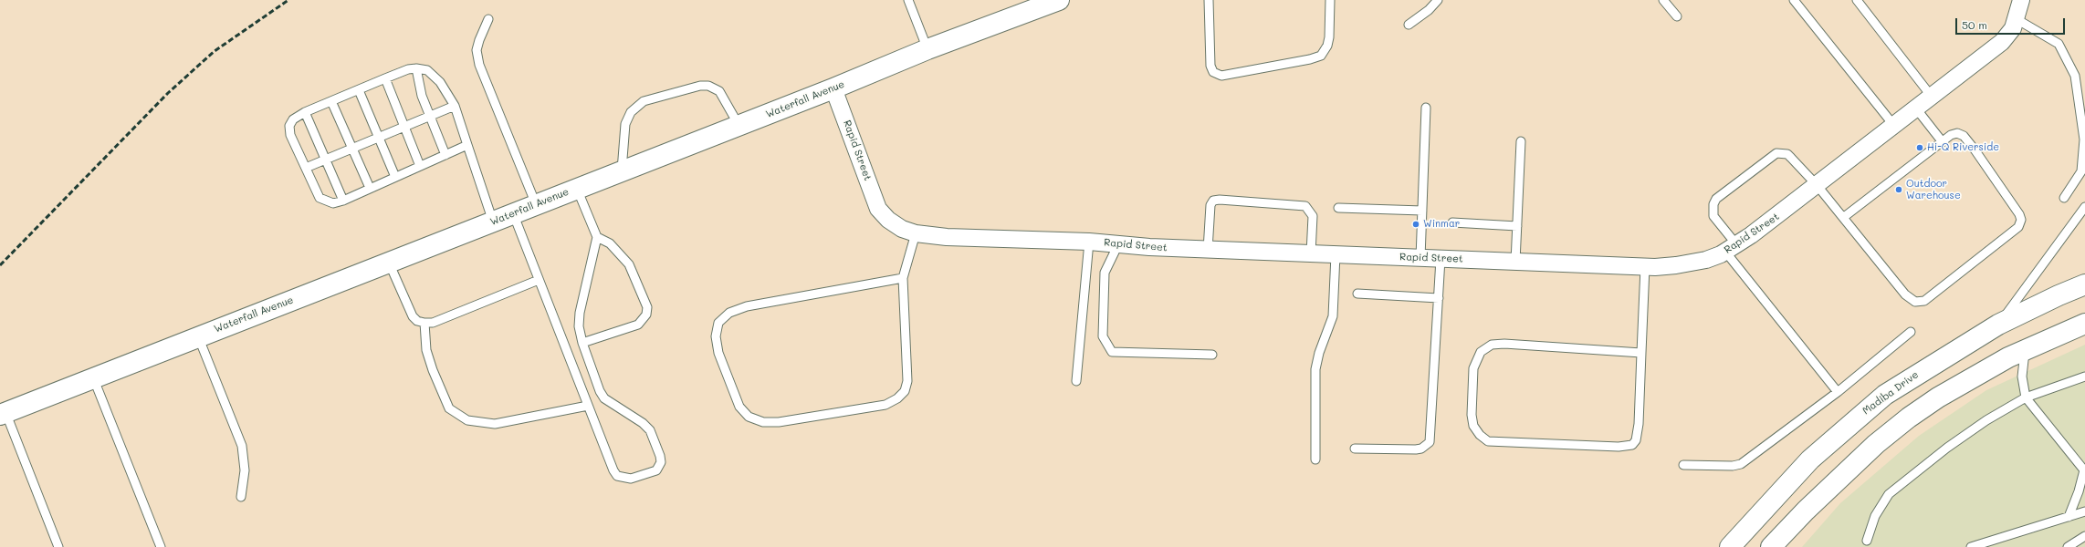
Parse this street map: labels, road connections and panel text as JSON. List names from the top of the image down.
{
  "streets": {
    "street": ["Waterfall Avenue", "Rapid Street", "Madiba Drive"]
  },
  "crossings": [
    ["Waterfall Avenue", "Rapid Street"]
  ],
  "places": ["Hi-Q Riverside", "Outdoor Warehouse", "Winmar"],
  "scale_bar": "50 m"
}
